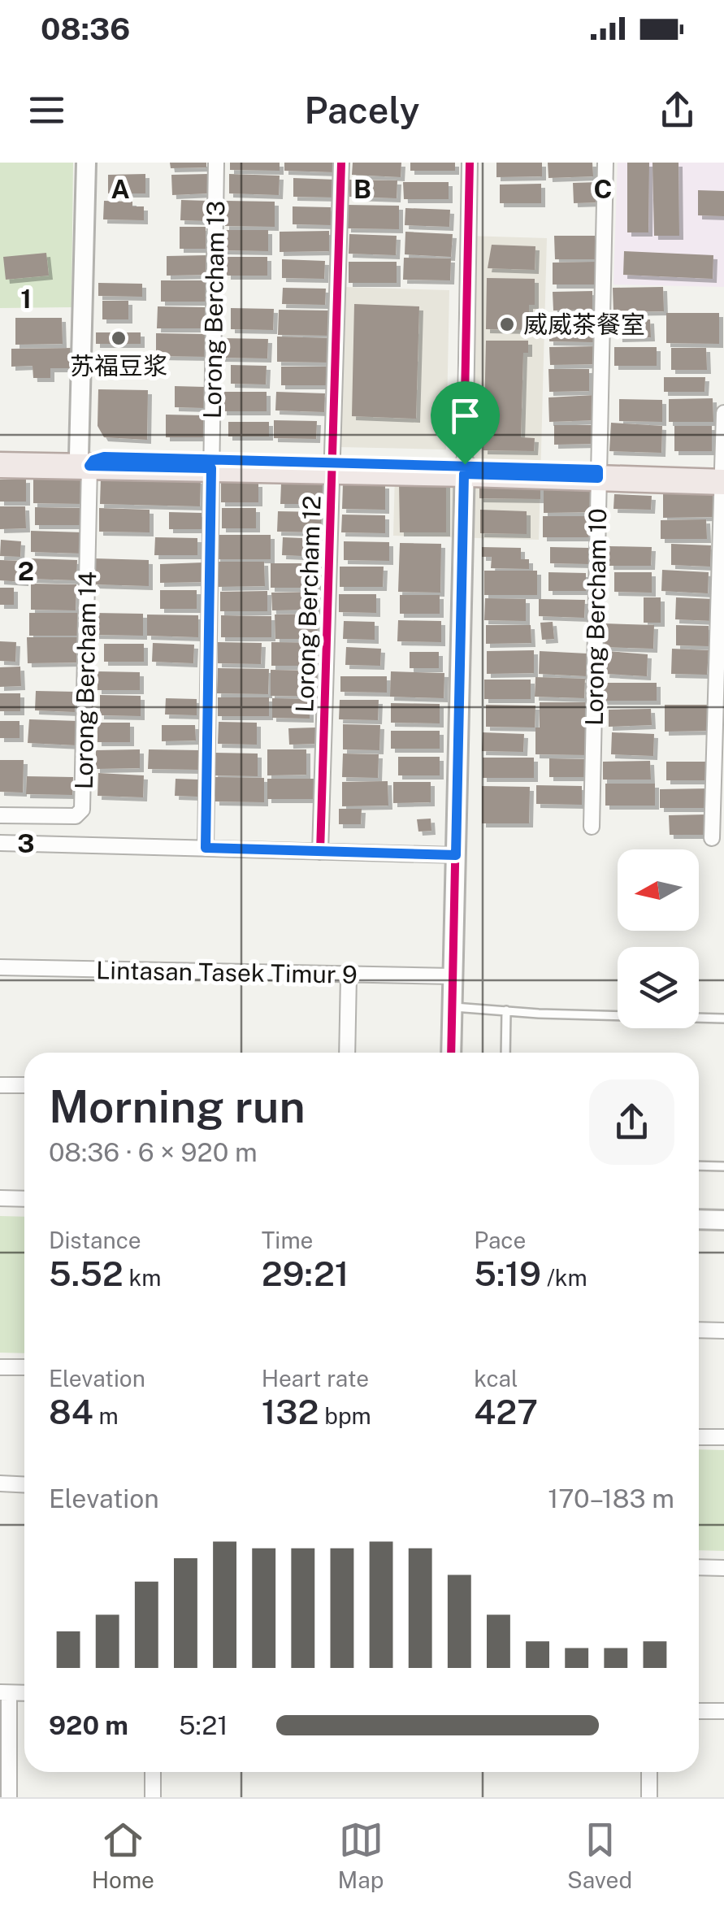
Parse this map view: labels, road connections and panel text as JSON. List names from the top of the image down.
{
  "streets": {
    "street": [
      "Lorong Bercham 13",
      "Lorong Bercham 12",
      "Lorong Bercham 10",
      "Lorong Bercham 14",
      "Lintasan Tasek Timur 9"
    ]
  },
  "places": ["威威茶餐室", "苏福豆浆"],
  "north": "left",
  "page": {
    "status": "08:36",
    "header": "Pacely",
    "heading": ["Morning run", "08:36 · 6 × 920 m"],
    "stats": [
      ["Distance", "5.52 km"],
      ["Time", "29:21"],
      ["Pace", "5:19 /km"],
      ["Elevation", "84 m"],
      ["Heart rate", "132 bpm"],
      ["kcal", "427"]
    ],
    "chart": ["Elevation", "170–183 m"],
    "list": [
      {
        "name": "920 m",
        "note": "5:21"
      }
    ],
    "tabs": ["Home", "Map", "Saved"]
  },
  "grid": {
    "columns": ["A", "B", "C"],
    "rows": ["1", "2", "3"]
  }
}
